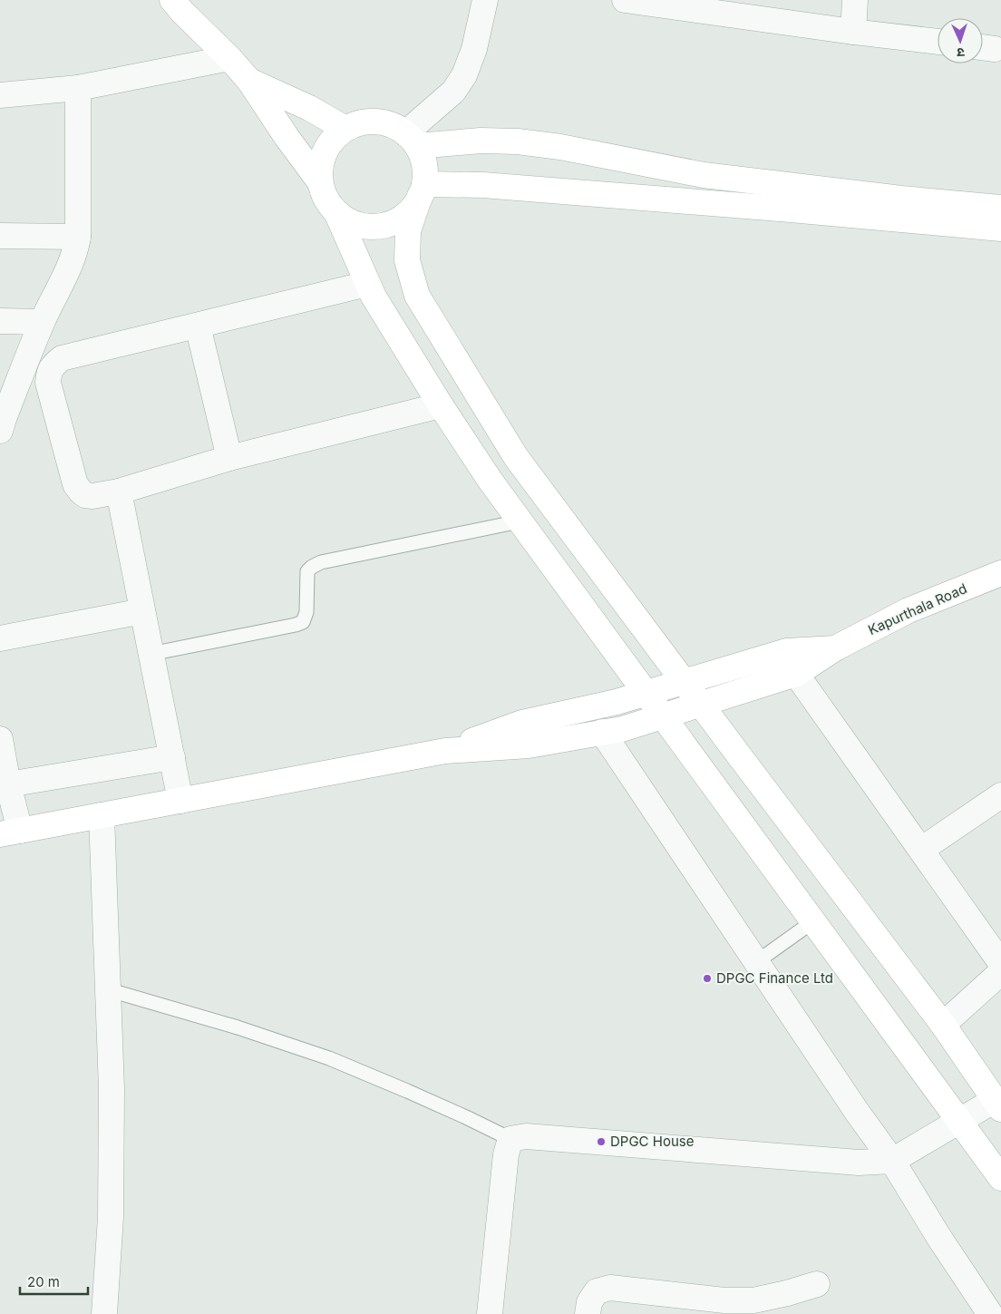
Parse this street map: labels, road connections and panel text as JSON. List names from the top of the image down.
{
  "streets": {
    "main road": ["Kapurthala Road"]
  },
  "places": ["DPGC Finance Ltd", "DPGC House"],
  "scale_bar": "20 m",
  "north": "bottom"
}
